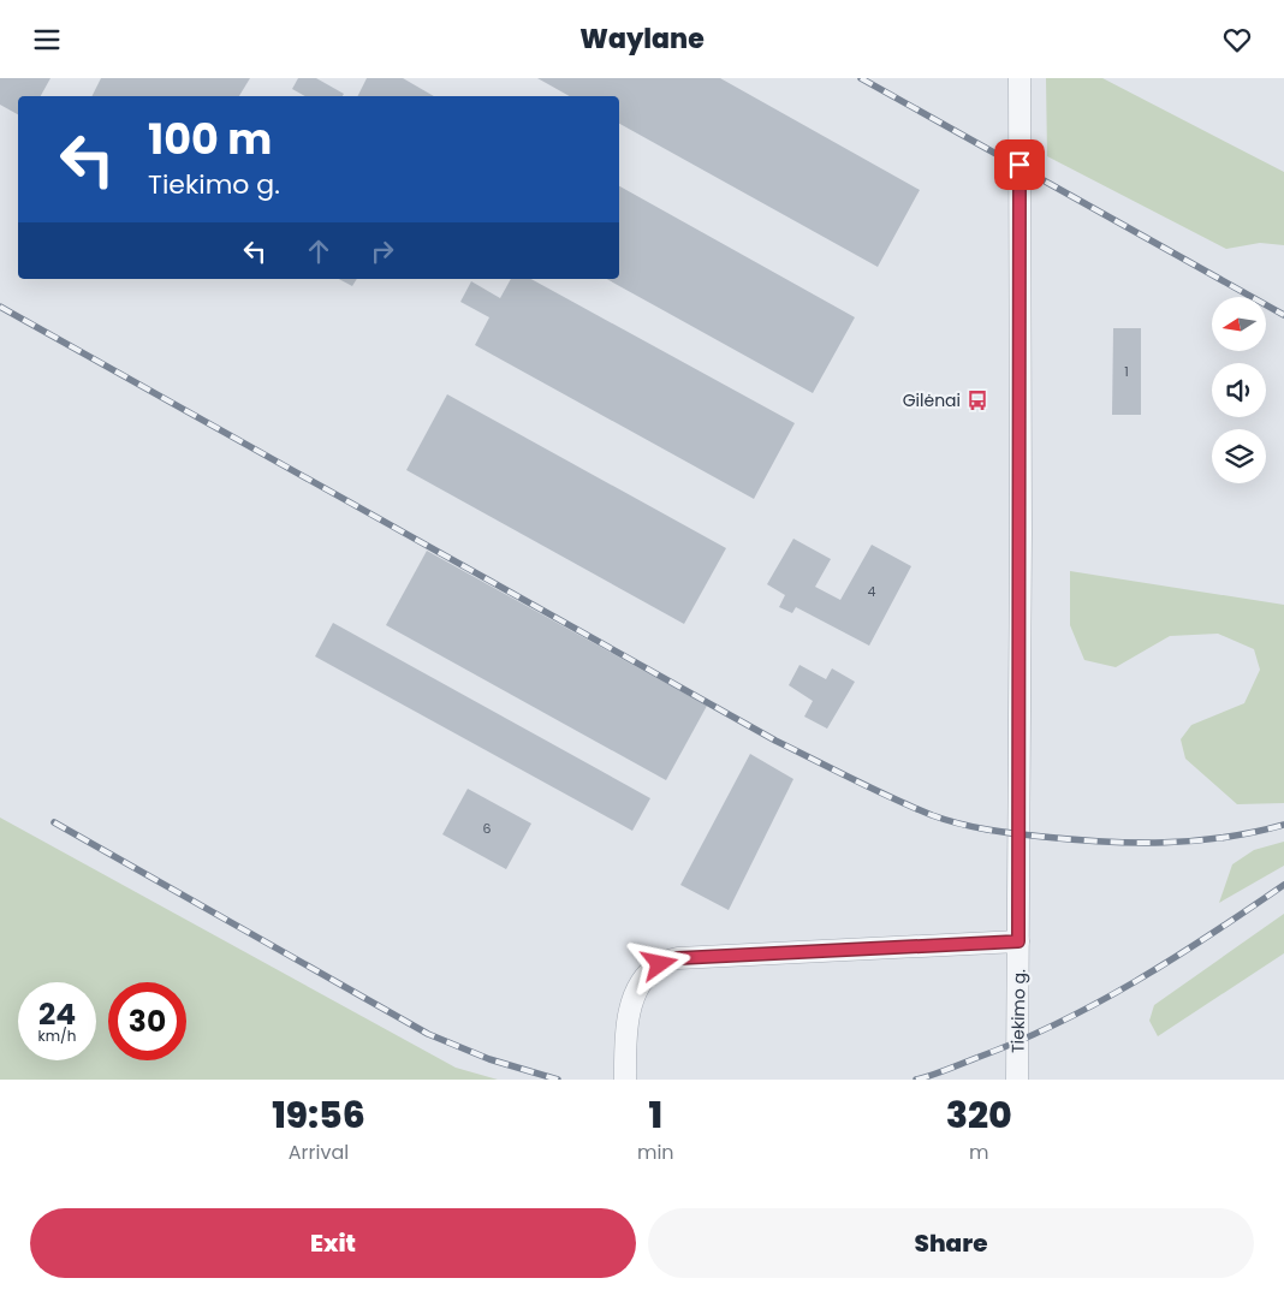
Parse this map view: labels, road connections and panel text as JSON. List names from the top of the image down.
{
  "streets": {
    "street": ["Tiekimo g."]
  },
  "places": {
    "bus stop": ["Gilėnai"]
  },
  "house_numbers": ["1", "4", "6"],
  "north": "left",
  "page": {
    "header": "Waylane",
    "turn": ["100 m", "Tiekimo g."],
    "speed": "24 km/h",
    "limit": "30",
    "eta": [
      "19:56",
      "Arrival",
      "1",
      "min",
      "320",
      "m"
    ],
    "buttons": ["Exit", "Share"]
  }
}
